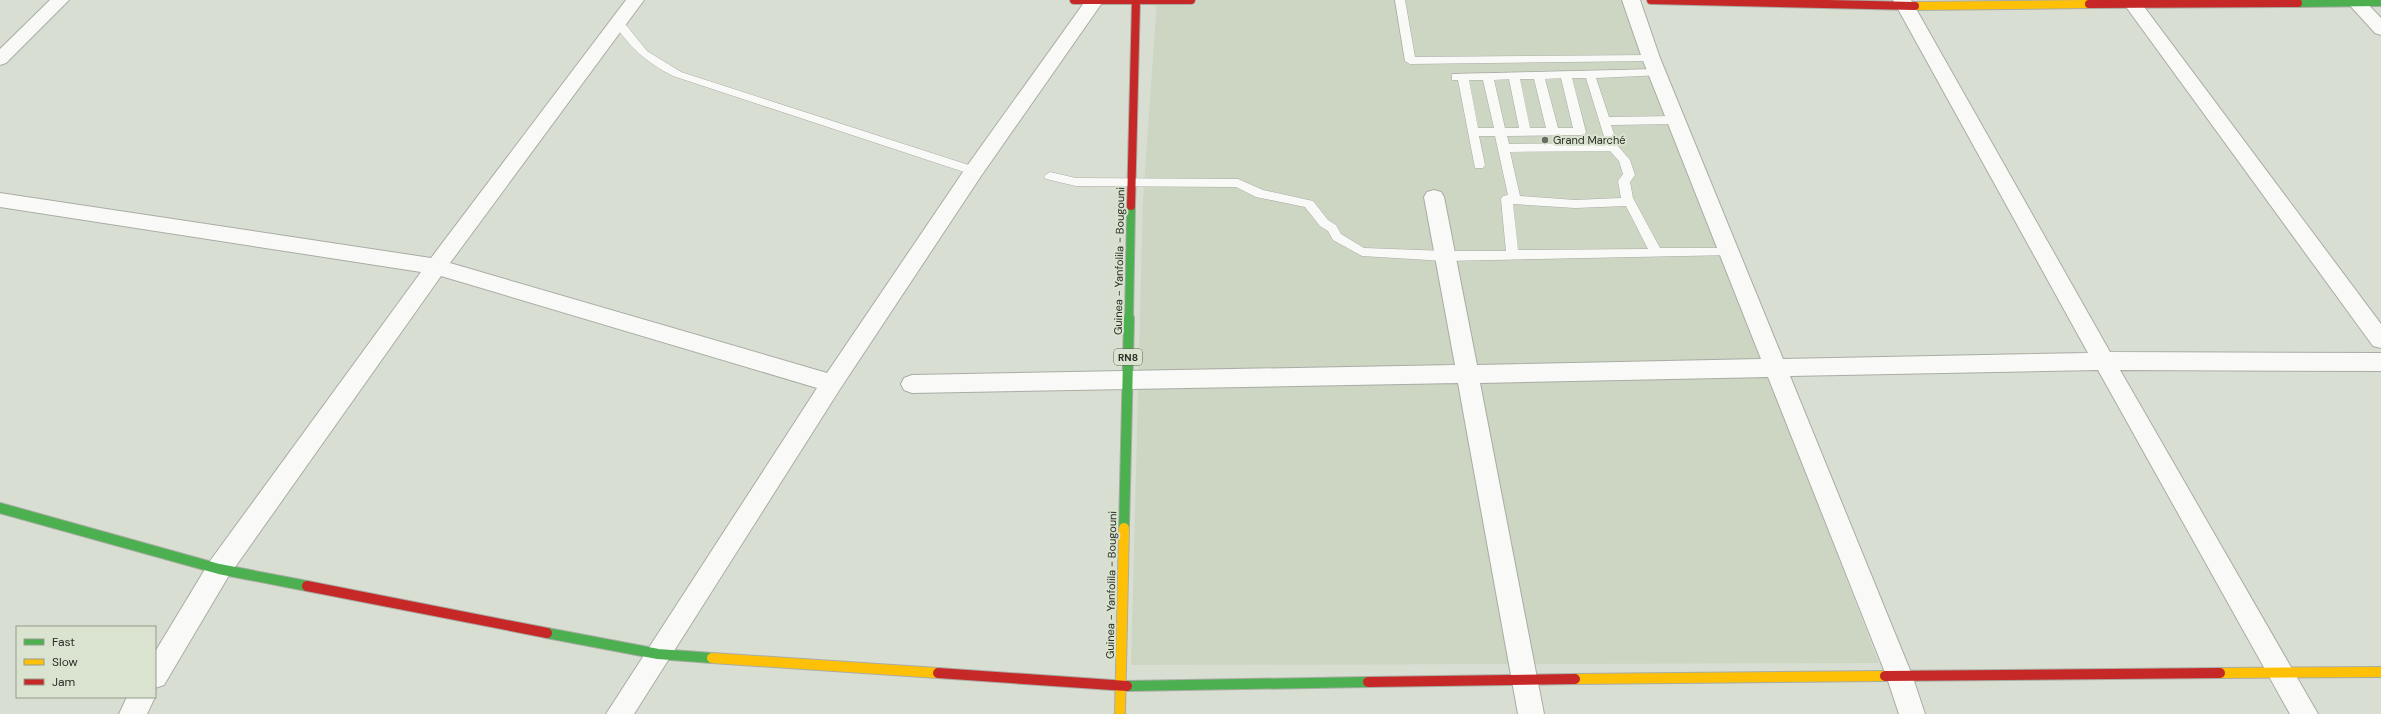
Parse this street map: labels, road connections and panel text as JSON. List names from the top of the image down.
{
  "streets": {
    "street": ["Guinea - Yanfolila - Bougouni", "RN8"]
  },
  "places": ["Grand Marché"],
  "legend": ["Fast", "Slow", "Jam"]
}
